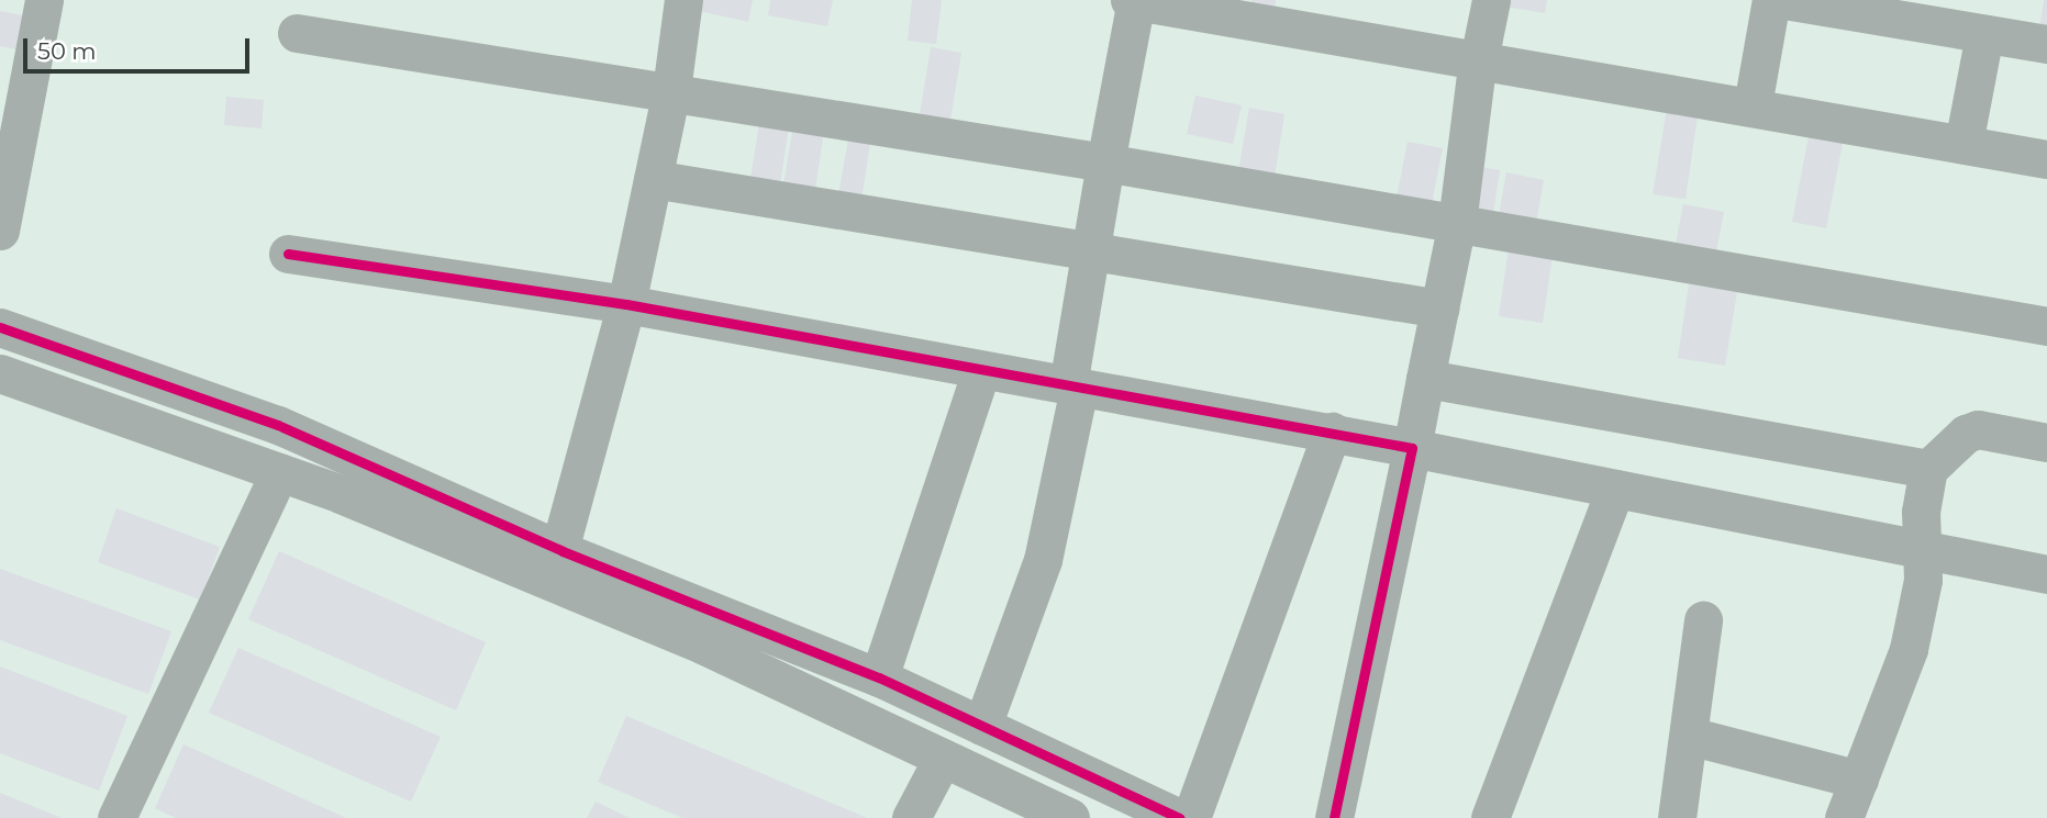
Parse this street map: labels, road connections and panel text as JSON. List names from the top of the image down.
{
  "scale_bar": "50 m"
}
